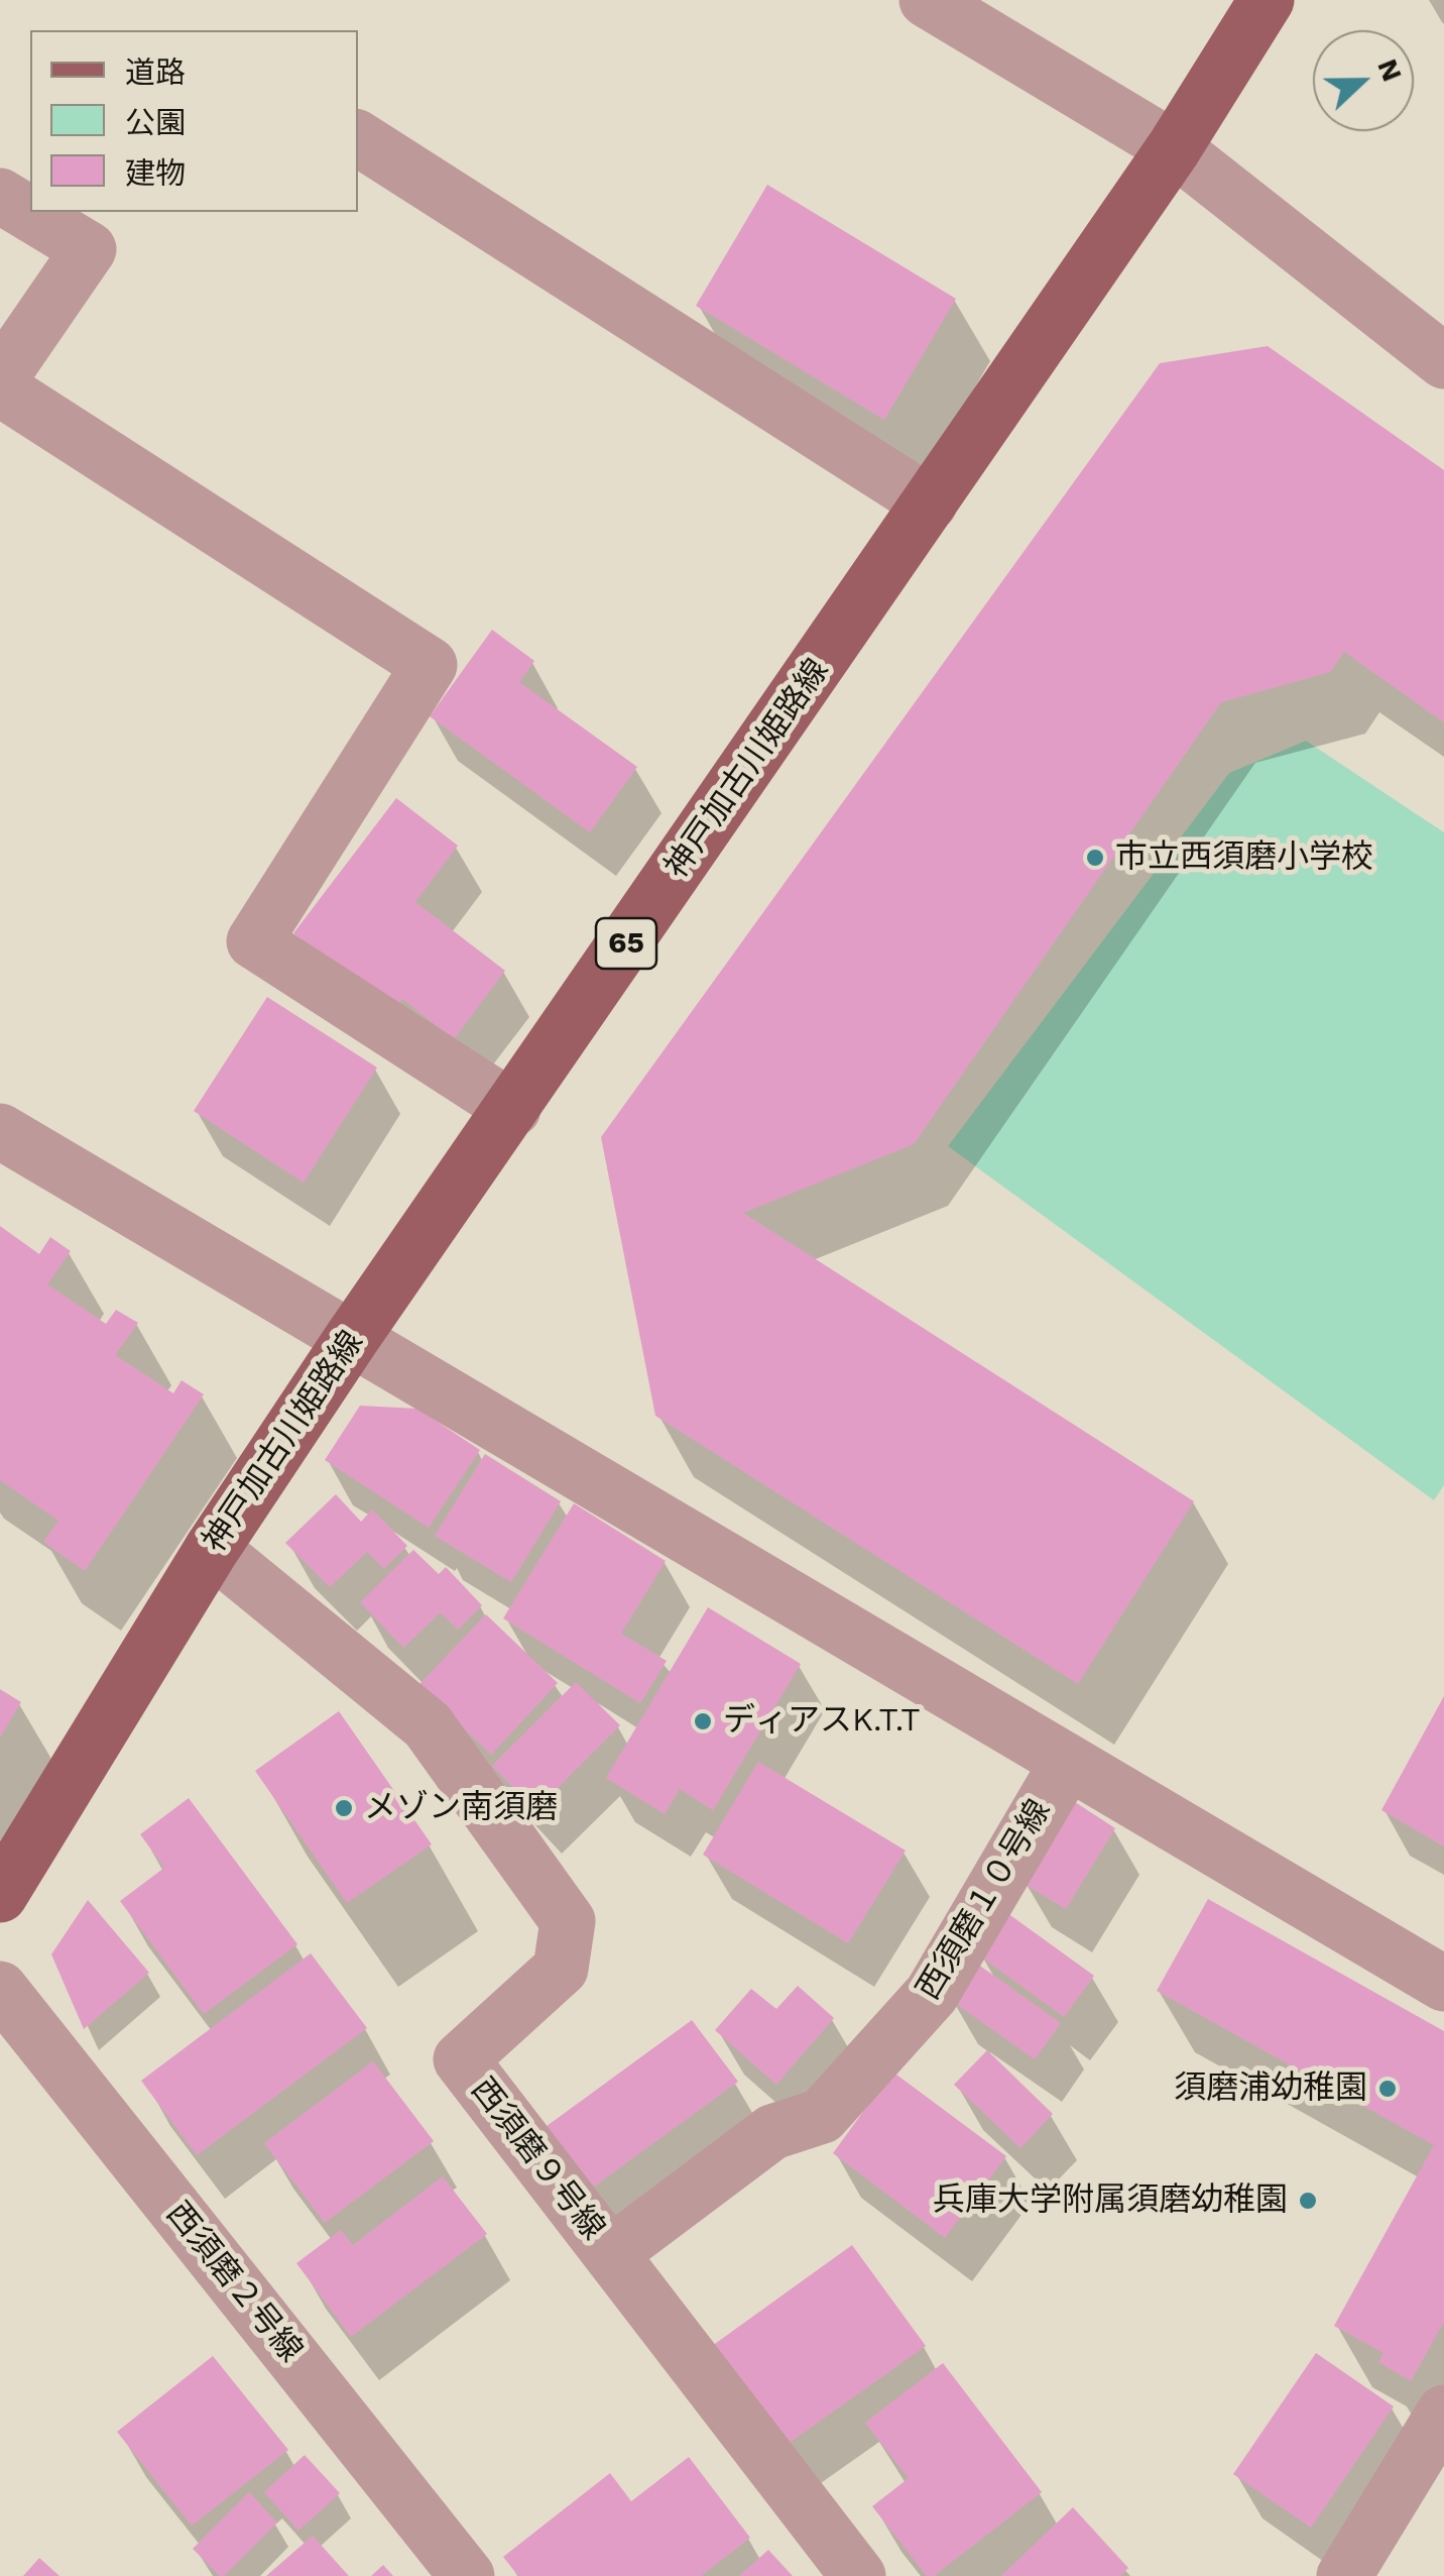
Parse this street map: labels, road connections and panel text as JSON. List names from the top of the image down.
{
  "streets": {
    "main road": ["神戸加古川姫路線", "65"],
    "street": ["西須磨１０号線", "西須磨９号線", "西須磨２号線"]
  },
  "crossings": [
    ["神戸加古川姫路線", "西須磨９号線"],
    ["西須磨１０号線", "西須磨９号線"]
  ],
  "places": [
    "市立西須磨小学校",
    "ディアスK.T.T",
    "メゾン南須磨",
    "須磨浦幼稚園",
    "兵庫大学附属須磨幼稚園"
  ],
  "legend": ["道路", "公園", "建物"],
  "north": "right"
}
